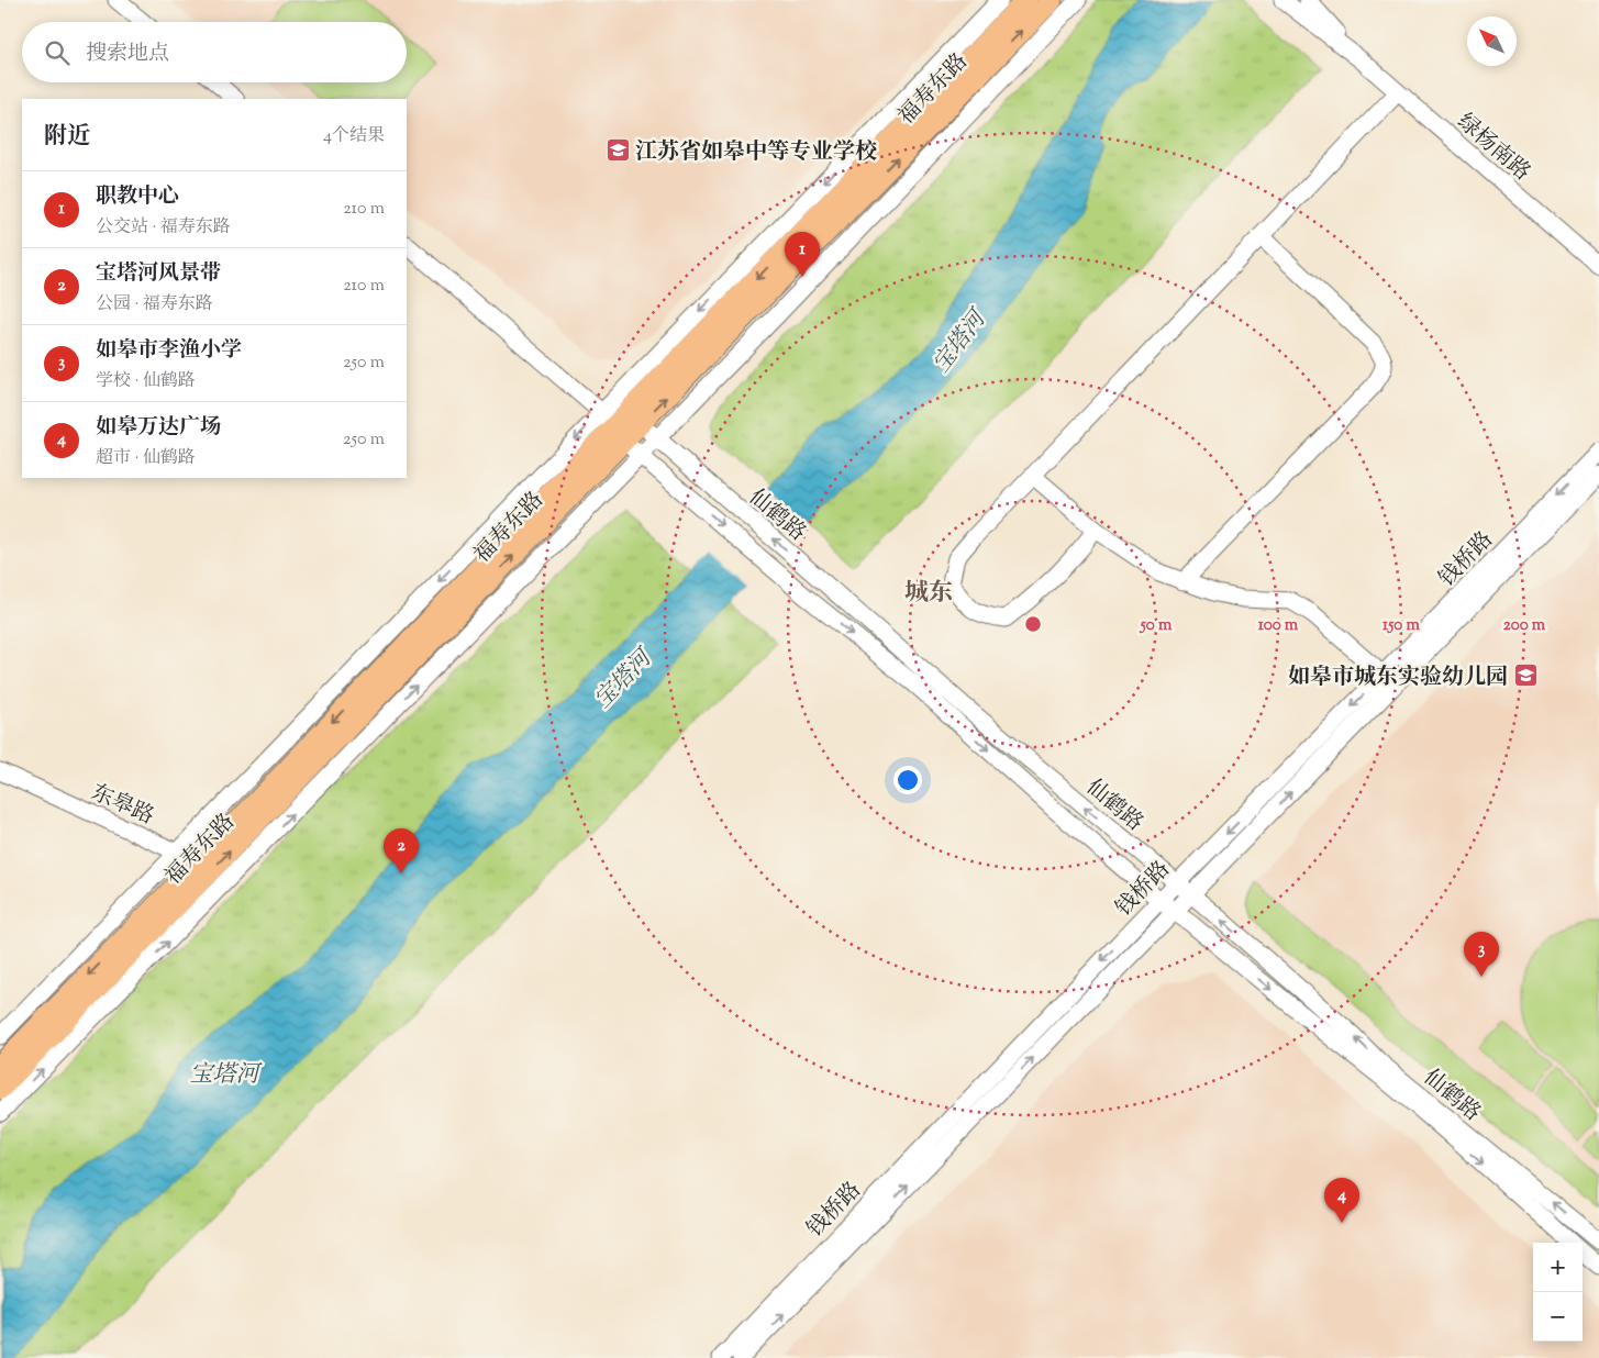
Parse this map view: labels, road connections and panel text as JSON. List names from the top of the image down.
{
  "streets": {
    "main road": ["福寿东路"],
    "street": [
      "绿杨南路",
      "仙鹤路",
      "钱桥路",
      "东皋路"
    ]
  },
  "crossings": [
    ["福寿东路", "仙鹤路"],
    ["福寿东路", "东皋路"],
    ["仙鹤路", "钱桥路"]
  ],
  "districts": ["城东"],
  "water": ["宝塔河"],
  "places": {
    "school or university": ["江苏省如皋中等专业学校", "如皋市城东实验幼儿园"]
  },
  "north": "top left",
  "page": {
    "search": "搜索地点",
    "heading": ["附近", "4个结果"],
    "list": [
      {
        "mark": "1",
        "name": "职教中心",
        "note": "公交站 · 福寿东路",
        "value": "210 m"
      },
      {
        "mark": "2",
        "name": "宝塔河风景带",
        "note": "公园 · 福寿东路",
        "value": "210 m"
      },
      {
        "mark": "3",
        "name": "如皋市李渔小学",
        "note": "学校 · 仙鹤路",
        "value": "250 m"
      },
      {
        "mark": "4",
        "name": "如皋万达广场",
        "note": "超市 · 仙鹤路",
        "value": "250 m"
      }
    ],
    "pins": [
      "1",
      "2",
      "3",
      "4"
    ],
    "map_buttons": ["+", "−"]
  },
  "rings": [
    "50 m",
    "100 m",
    "150 m",
    "200 m"
  ]
}
